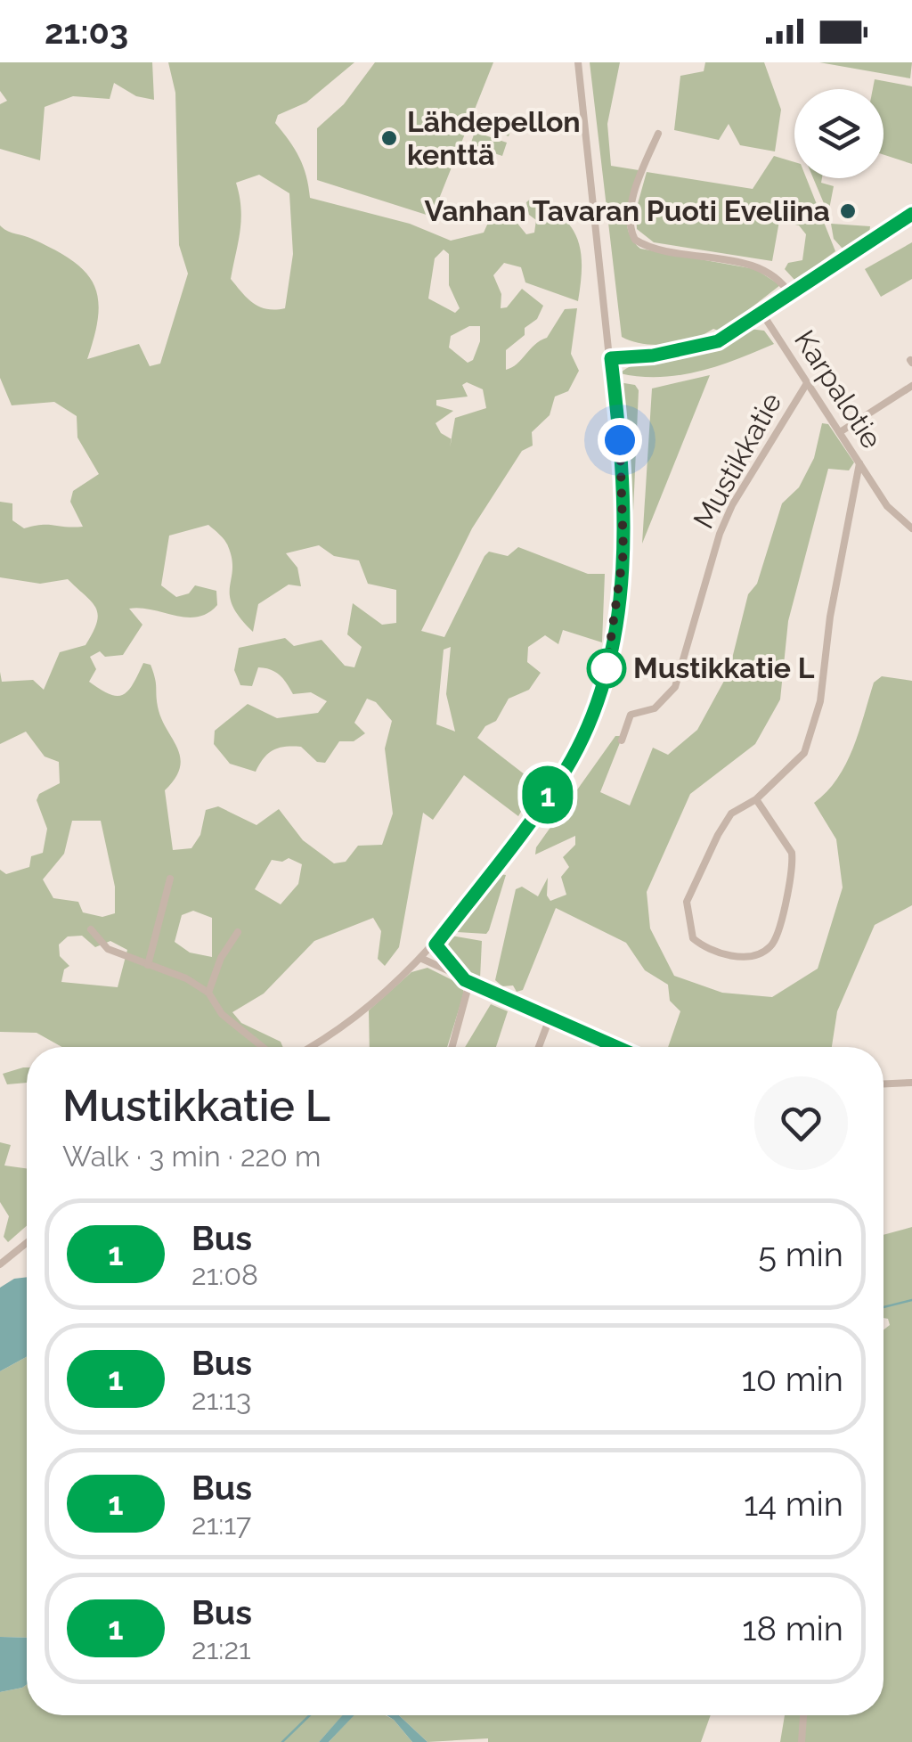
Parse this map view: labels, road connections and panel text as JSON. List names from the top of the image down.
{
  "streets": {
    "street": ["Karpalotie", "Mustikkatie"]
  },
  "crossings": [
    ["Karpalotie", "Mustikkatie"]
  ],
  "places": ["Lähdepellon kenttä", "Vanhan Tavaran Puoti Eveliina", "Mustikkatie L"],
  "lines": ["bus line 1"],
  "page": {
    "status": "21:03",
    "on_map": "1",
    "heading": ["Mustikkatie L", "Walk · 3 min · 220 m"],
    "list": [
      {
        "mark": "1",
        "name": "Bus",
        "note": "21:08",
        "value": "5 min"
      },
      {
        "mark": "1",
        "name": "Bus",
        "note": "21:13",
        "value": "10 min"
      },
      {
        "mark": "1",
        "name": "Bus",
        "note": "21:17",
        "value": "14 min"
      },
      {
        "mark": "1",
        "name": "Bus",
        "note": "21:21",
        "value": "18 min"
      }
    ]
  }
}
